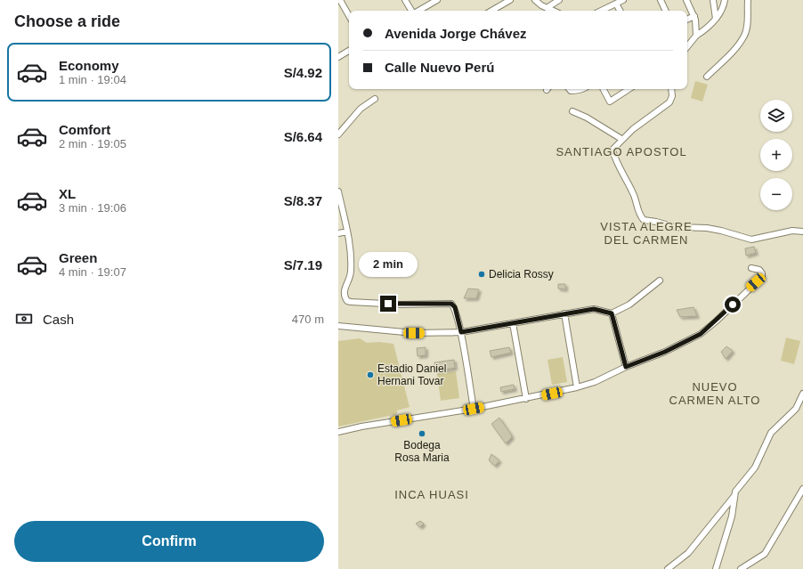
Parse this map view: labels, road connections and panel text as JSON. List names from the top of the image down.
{
  "districts": [
    "SANTIAGO APOSTOL",
    "VISTA ALEGRE DEL CARMEN",
    "NUEVO CARMEN ALTO",
    "INCA HUASI"
  ],
  "places": ["Delicia Rossy", "Estadio Daniel Hernani Tovar", "Bodega Rosa Maria"],
  "page": {
    "heading": "Choose a ride",
    "banner": ["Avenida Jorge Chávez", "Calle Nuevo Perú"],
    "list": [
      {
        "name": "Economy",
        "note": "1 min · 19:04",
        "value": "S/4.92"
      },
      {
        "name": "Comfort",
        "note": "2 min · 19:05",
        "value": "S/6.64"
      },
      {
        "name": "XL",
        "note": "3 min · 19:06",
        "value": "S/8.37"
      },
      {
        "name": "Green",
        "note": "4 min · 19:07",
        "value": "S/7.19"
      }
    ],
    "map_buttons": ["+", "−"],
    "bubble": "2 min",
    "pay": ["Cash", "470 m"],
    "buttons": "Confirm"
  }
}
